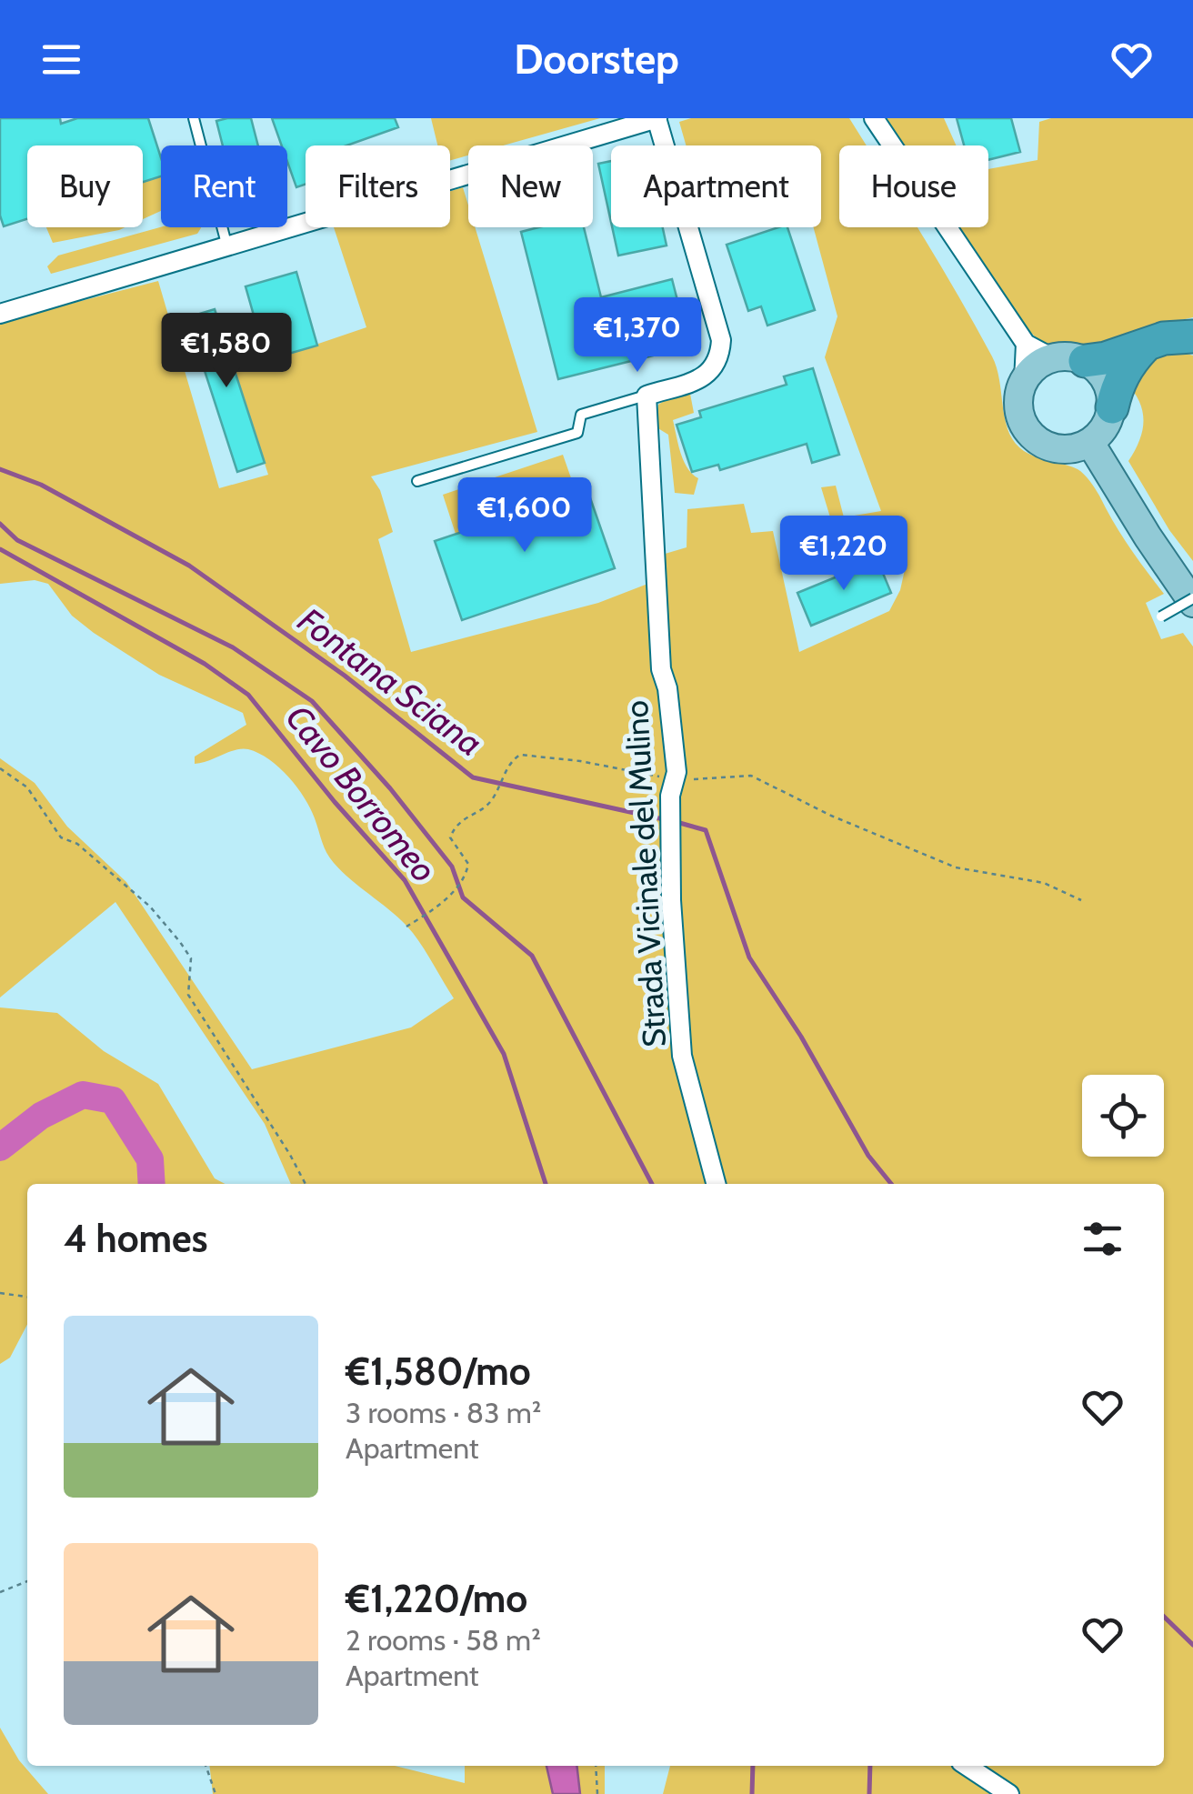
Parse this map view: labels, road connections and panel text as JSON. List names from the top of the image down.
{
  "streets": {
    "street": ["Strada Vicinale del Mulino"]
  },
  "water": ["Fontana Sciana", "Cavo Borromeo"],
  "page": {
    "header": "Doorstep",
    "chip": [
      "Buy",
      "Rent",
      "Filters",
      "New",
      "Apartment",
      "House"
    ],
    "price": [
      "€1,370",
      "€1,580",
      "€1,600",
      "€1,220"
    ],
    "heading": "4 homes",
    "list": [
      {
        "name": "€1,580/mo",
        "note": "3 rooms · 83 m² · Apartment"
      },
      {
        "name": "€1,220/mo",
        "note": "2 rooms · 58 m² · Apartment"
      }
    ]
  }
}
